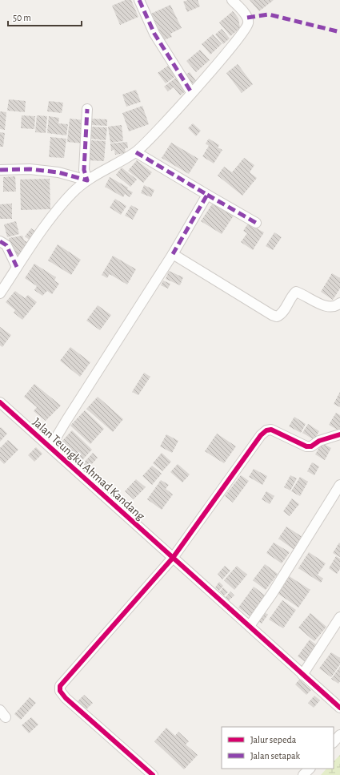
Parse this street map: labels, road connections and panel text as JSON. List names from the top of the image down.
{
  "streets": {
    "street": ["Jalan Teungku Ahmad Kandang"]
  },
  "legend": ["Jalur sepeda", "Jalan setapak"],
  "scale_bar": "50 m"
}
